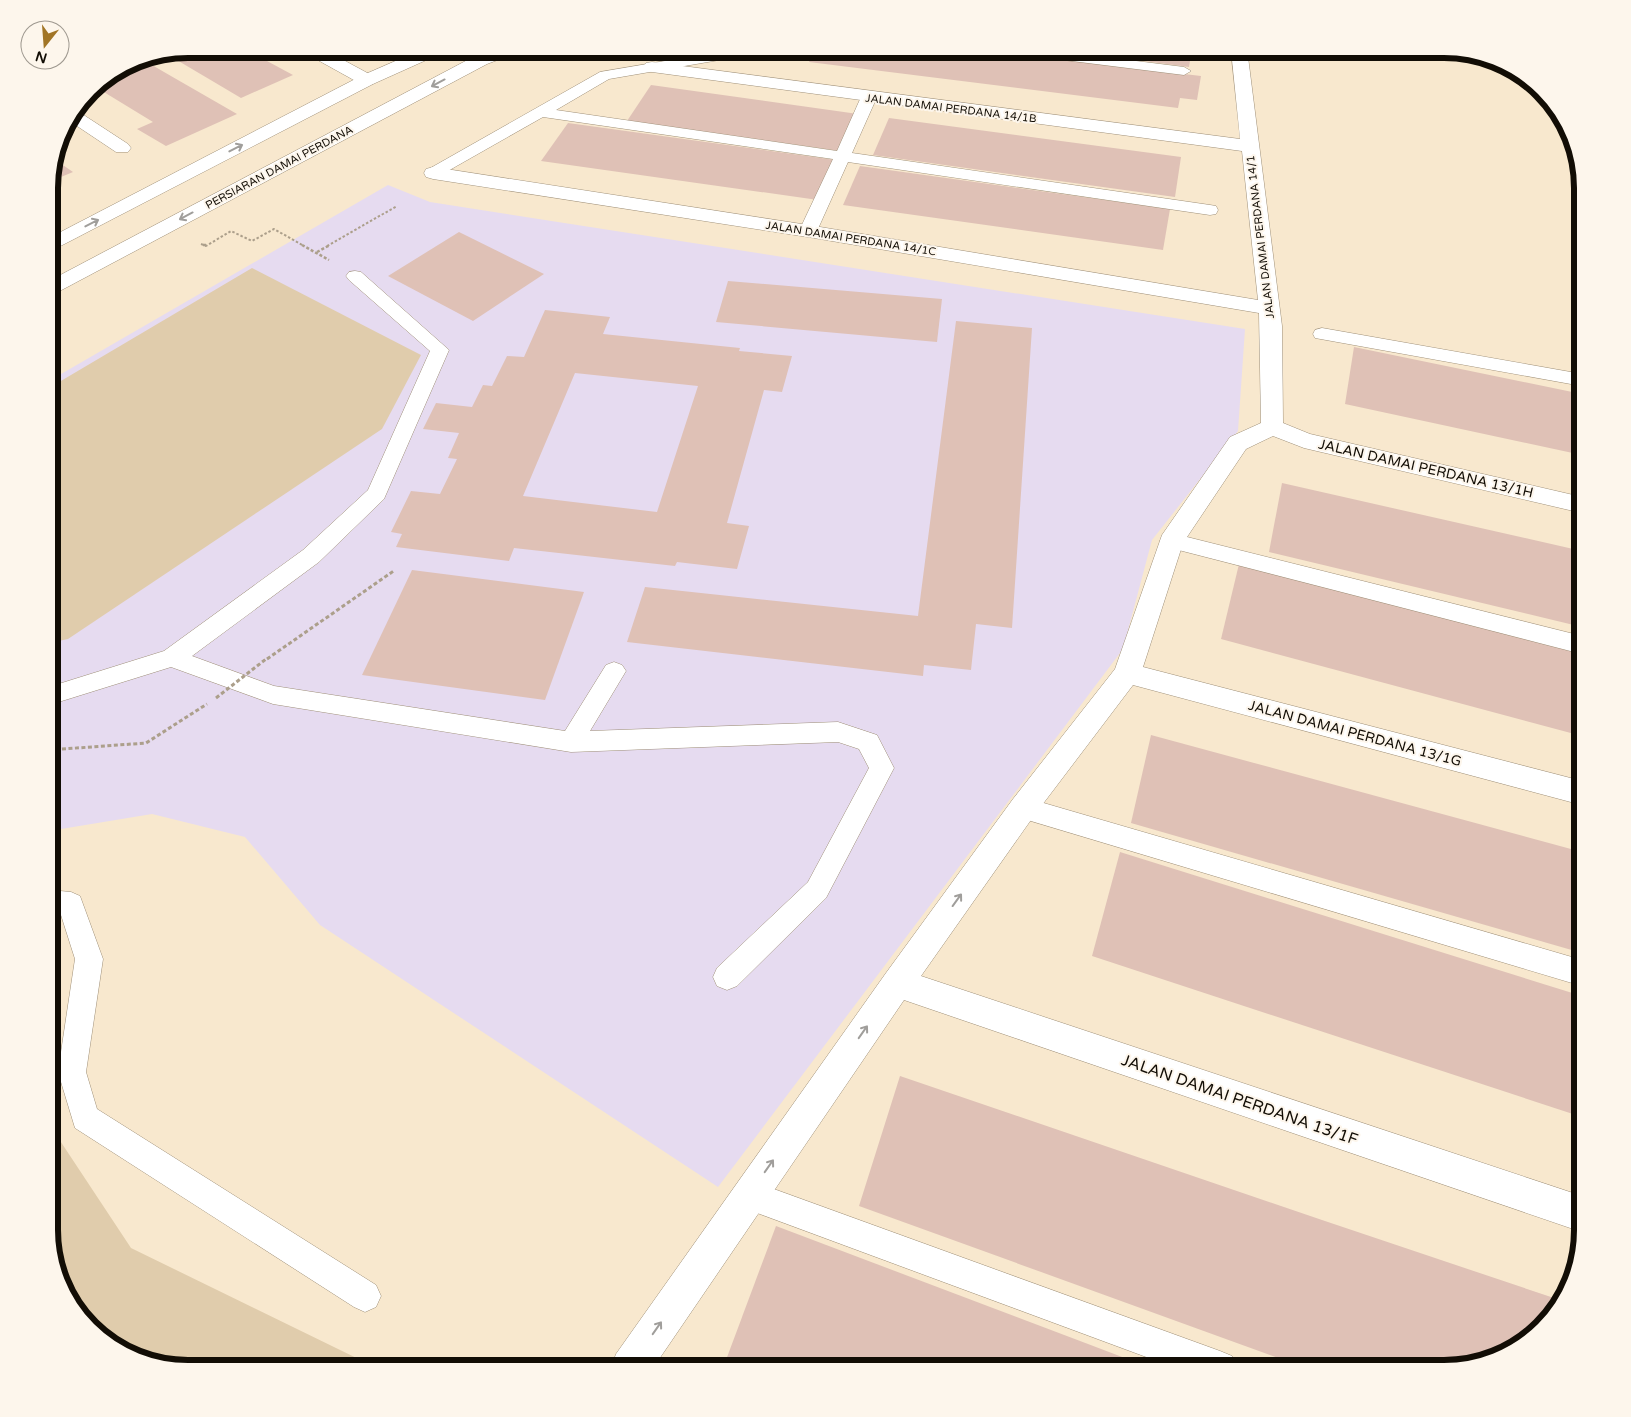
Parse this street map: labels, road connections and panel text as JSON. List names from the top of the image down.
{
  "streets": {
    "street": [
      "JALAN DAMAI PERDANA 14/1B",
      "PERSIARAN DAMAI PERDANA",
      "JALAN DAMAI PERDANA 14/1",
      "JALAN DAMAI PERDANA 14/1C",
      "JALAN DAMAI PERDANA 13/1H",
      "JALAN DAMAI PERDANA 13/1G",
      "JALAN DAMAI PERDANA 13/1F"
    ]
  },
  "crossings": [
    ["JALAN DAMAI PERDANA 14/1B", "JALAN DAMAI PERDANA 14/1"],
    ["JALAN DAMAI PERDANA 14/1", "JALAN DAMAI PERDANA 14/1C"],
    ["JALAN DAMAI PERDANA 14/1", "JALAN DAMAI PERDANA 13/1H"]
  ],
  "north": "bottom"
}
